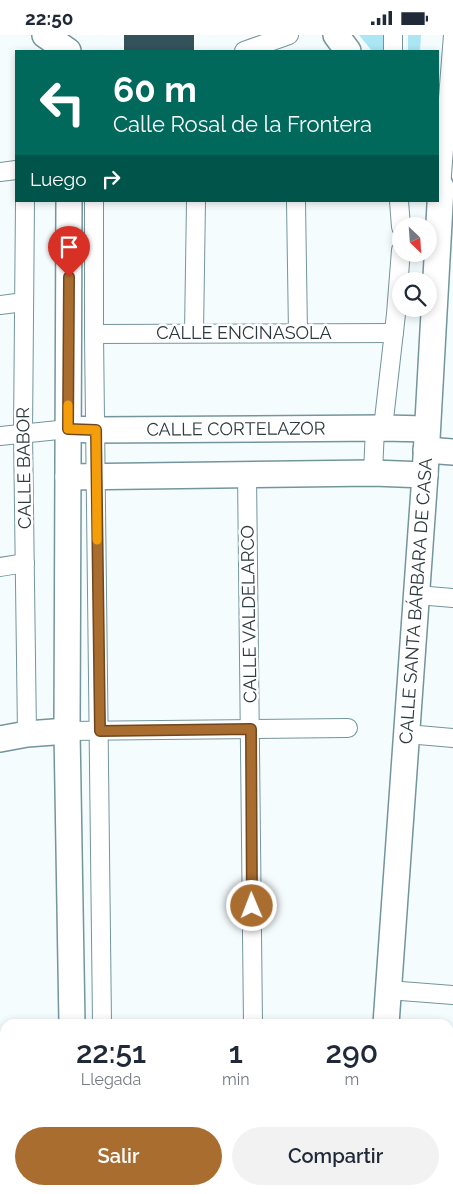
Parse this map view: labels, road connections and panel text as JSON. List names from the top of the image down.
{
  "streets": {
    "street": [
      "CALLE ENCINASOLA",
      "CALLE CORTELAZOR",
      "CALLE BABOR",
      "CALLE SANTA BÁRBARA DE CASA",
      "CALLE VALDELARCO"
    ]
  },
  "crossings": [
    ["CALLE CORTELAZOR", "CALLE SANTA BÁRBARA DE CASA"]
  ],
  "north": "bottom right",
  "page": {
    "status": "22:50",
    "turn": ["60 m", "Calle Rosal de la Frontera"],
    "then": "Luego",
    "eta": [
      "22:51",
      "Llegada",
      "1",
      "min",
      "290",
      "m"
    ],
    "buttons": ["Salir", "Compartir"]
  }
}
